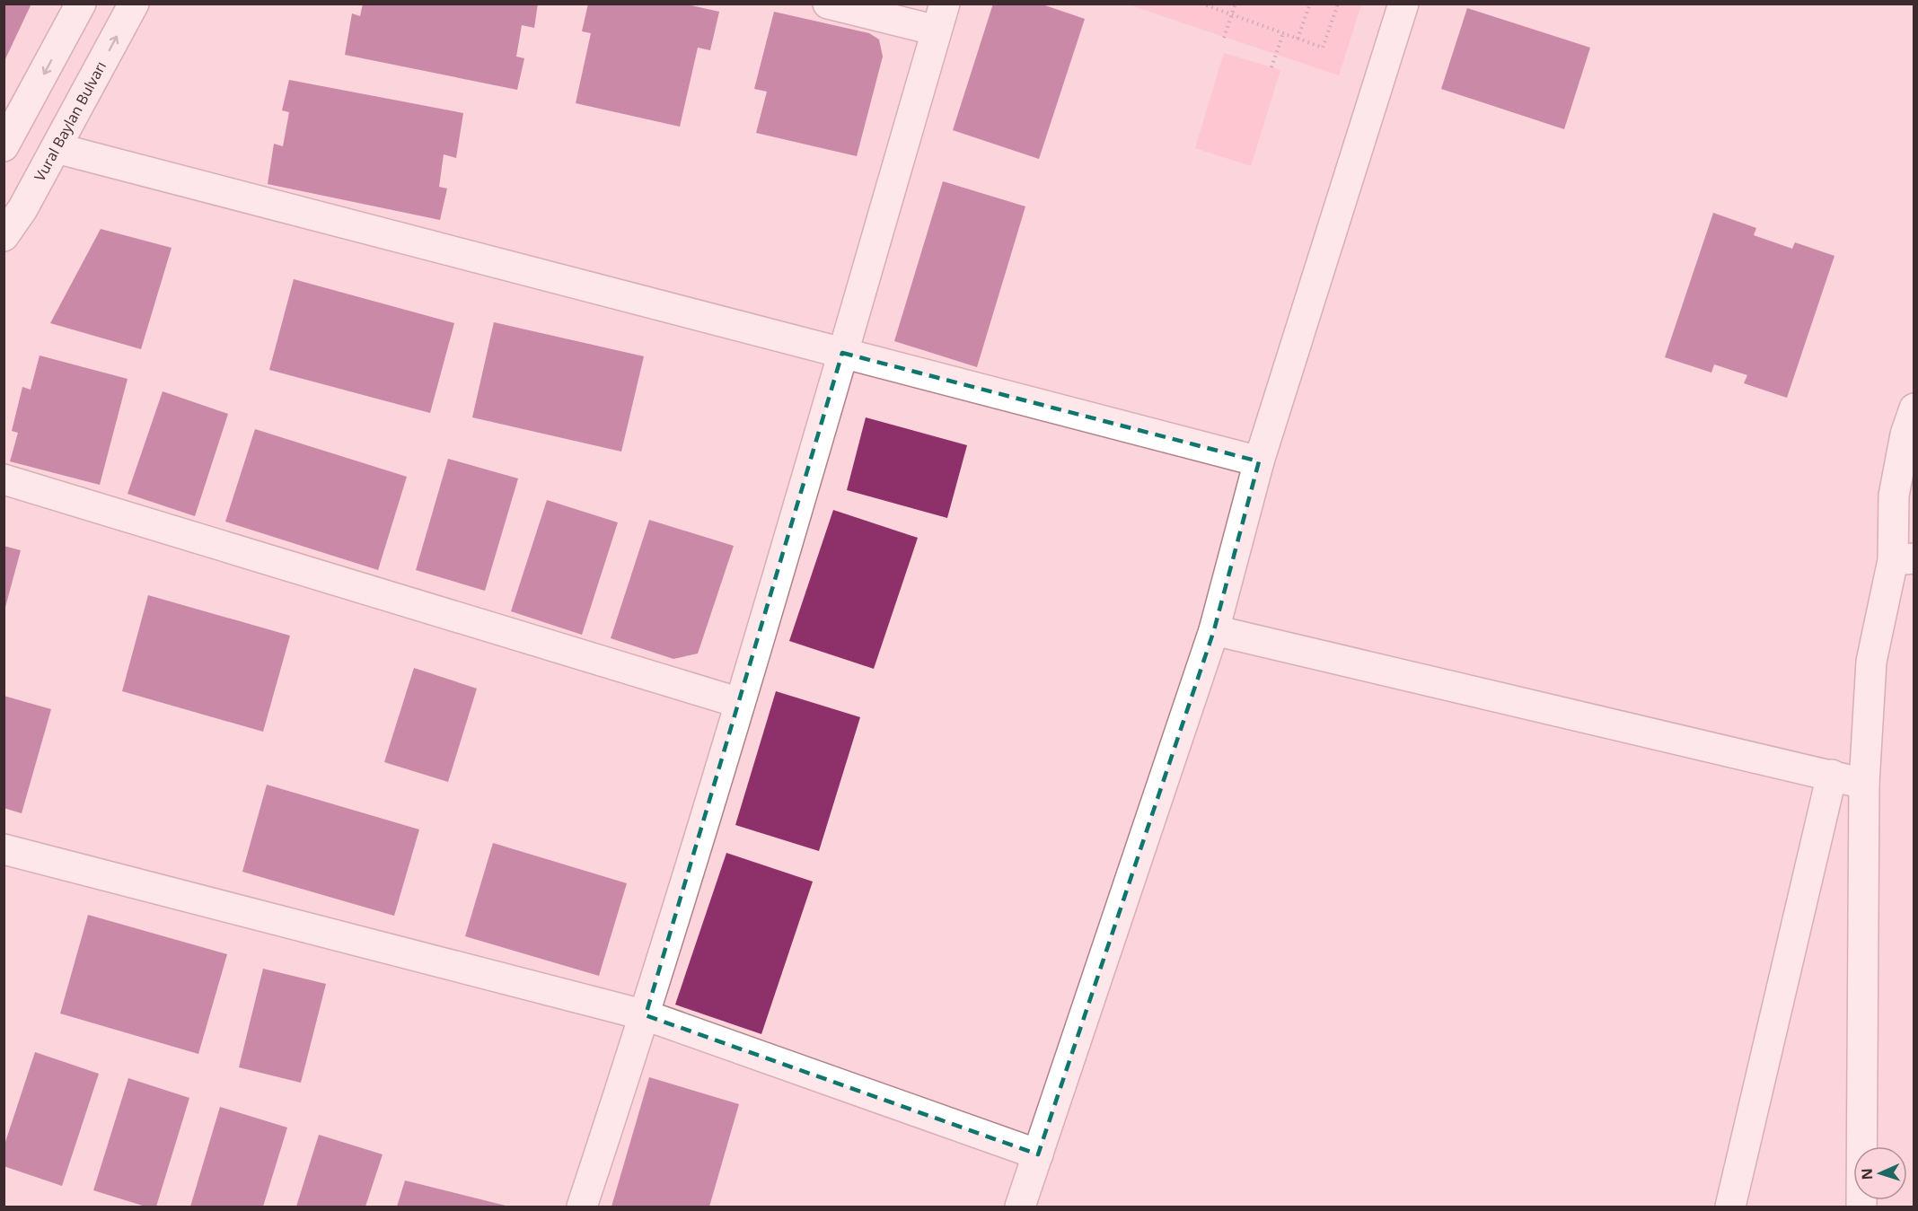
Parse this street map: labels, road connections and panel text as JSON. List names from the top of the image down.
{
  "streets": {
    "street": ["Vural Baylan Bulvarı"]
  },
  "north": "left"
}
